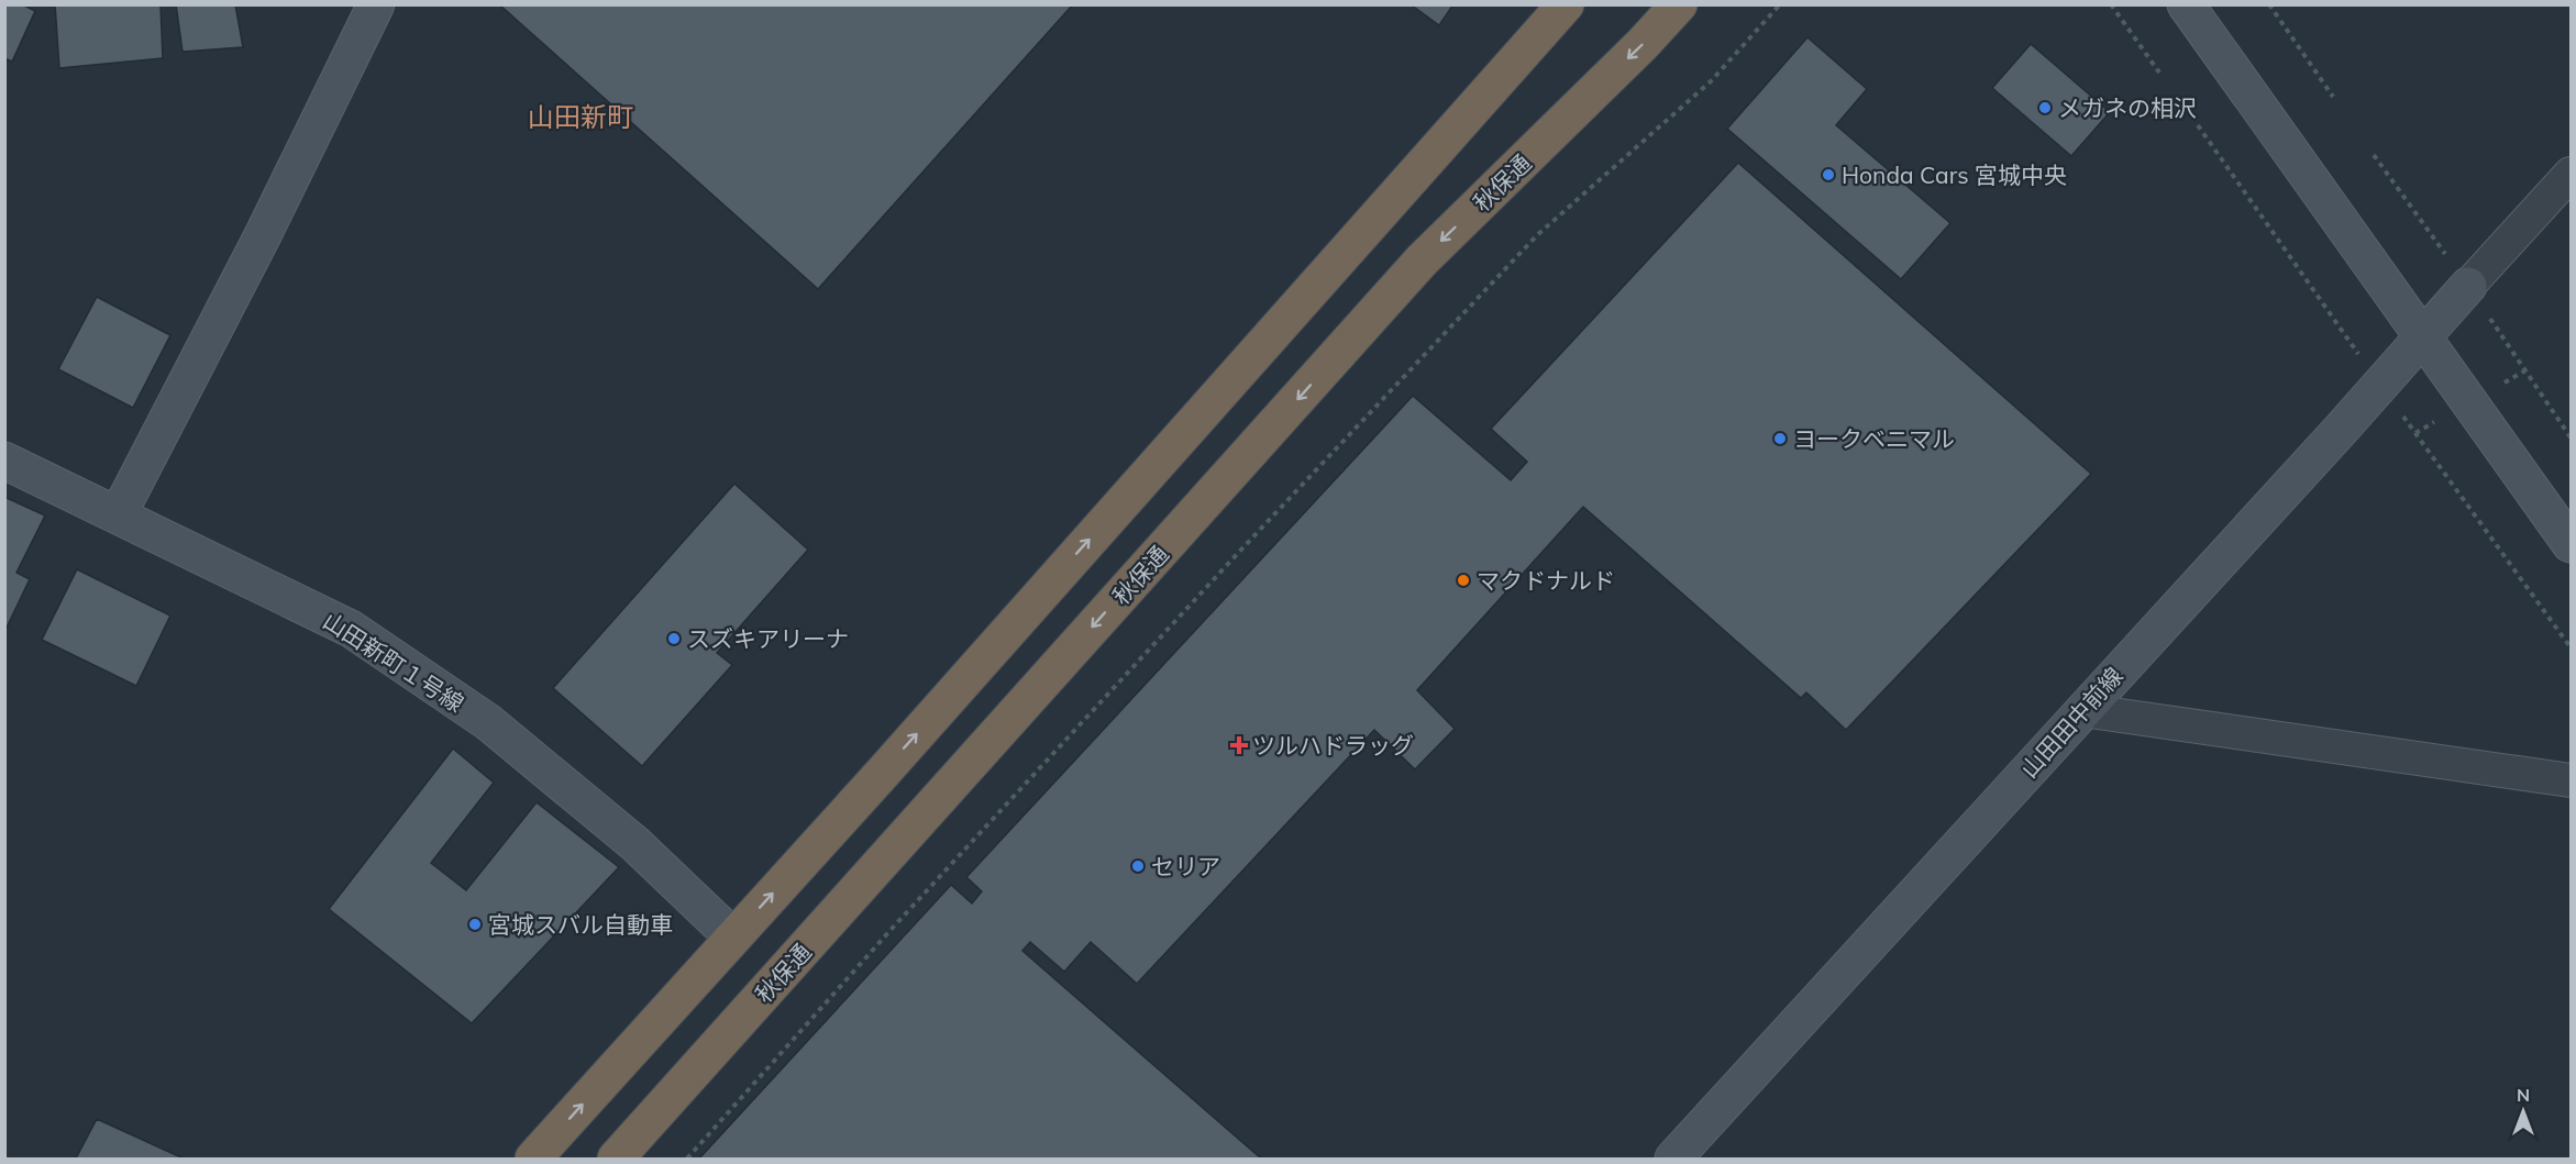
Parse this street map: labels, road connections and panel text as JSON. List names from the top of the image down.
{
  "streets": {
    "highway": ["秋保通"],
    "street": ["山田新町１号線", "山田田中前線"]
  },
  "districts": ["山田新町"],
  "places": {
    "other": [
      "メガネの相沢",
      "Honda Cars 宮城中央",
      "ヨークベニマル",
      "マクドナルド",
      "スズキアリーナ",
      "セリア",
      "宮城スバル自動車"
    ],
    "health": ["ツルハドラッグ"]
  },
  "north": "top"
}
